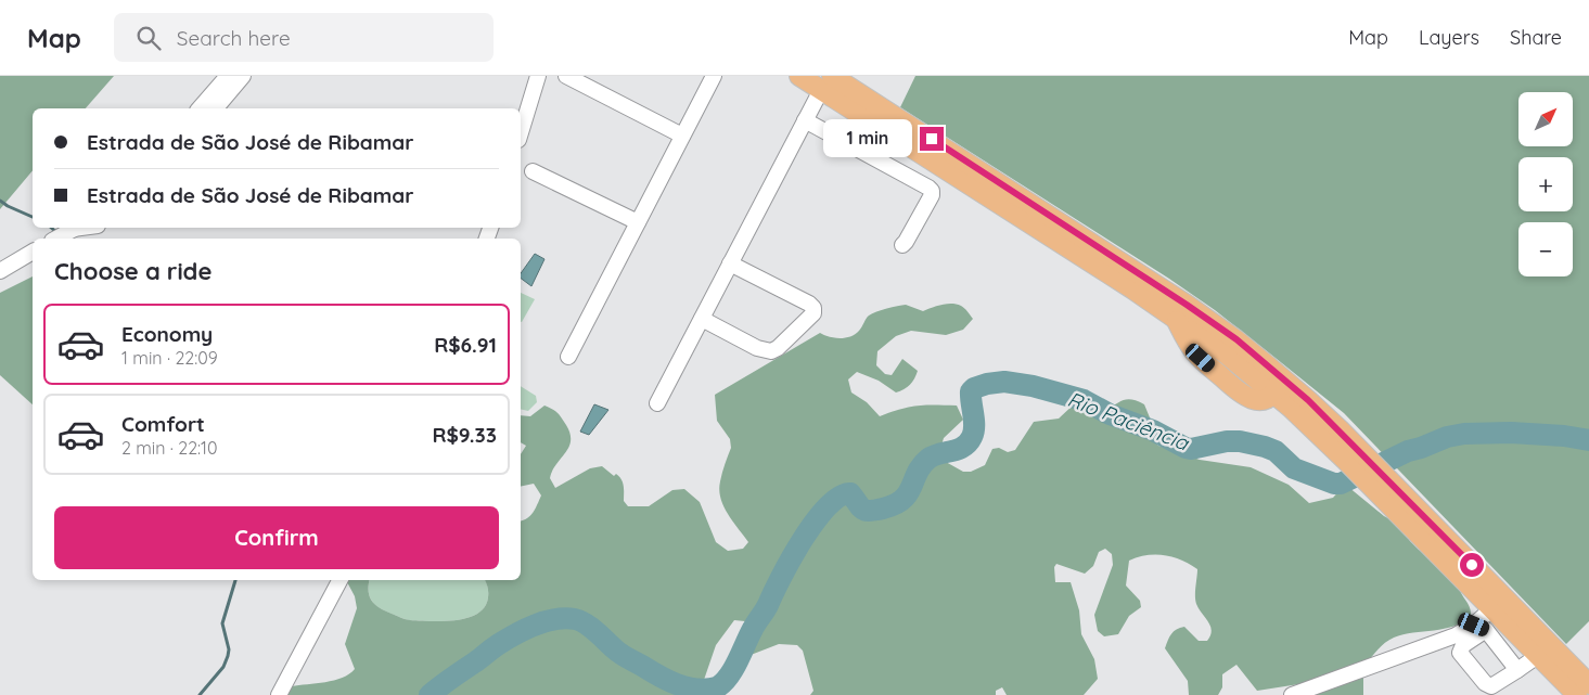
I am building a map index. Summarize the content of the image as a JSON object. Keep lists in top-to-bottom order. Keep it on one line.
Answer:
{"water":["Rio Paciência"],"north":"top right","page":{"header":"Map","search":"Search here","nav":["Map","Layers","Share"],"map_buttons":["+","−"],"banner":["Estrada de São José de Ribamar","Estrada de São José de Ribamar"],"bubble":"1 min","heading":"Choose a ride","list":[{"name":"Economy","note":"1 min · 22:09","value":"R$6.91"},{"name":"Comfort","note":"2 min · 22:10","value":"R$9.33"}],"buttons":"Confirm"}}
